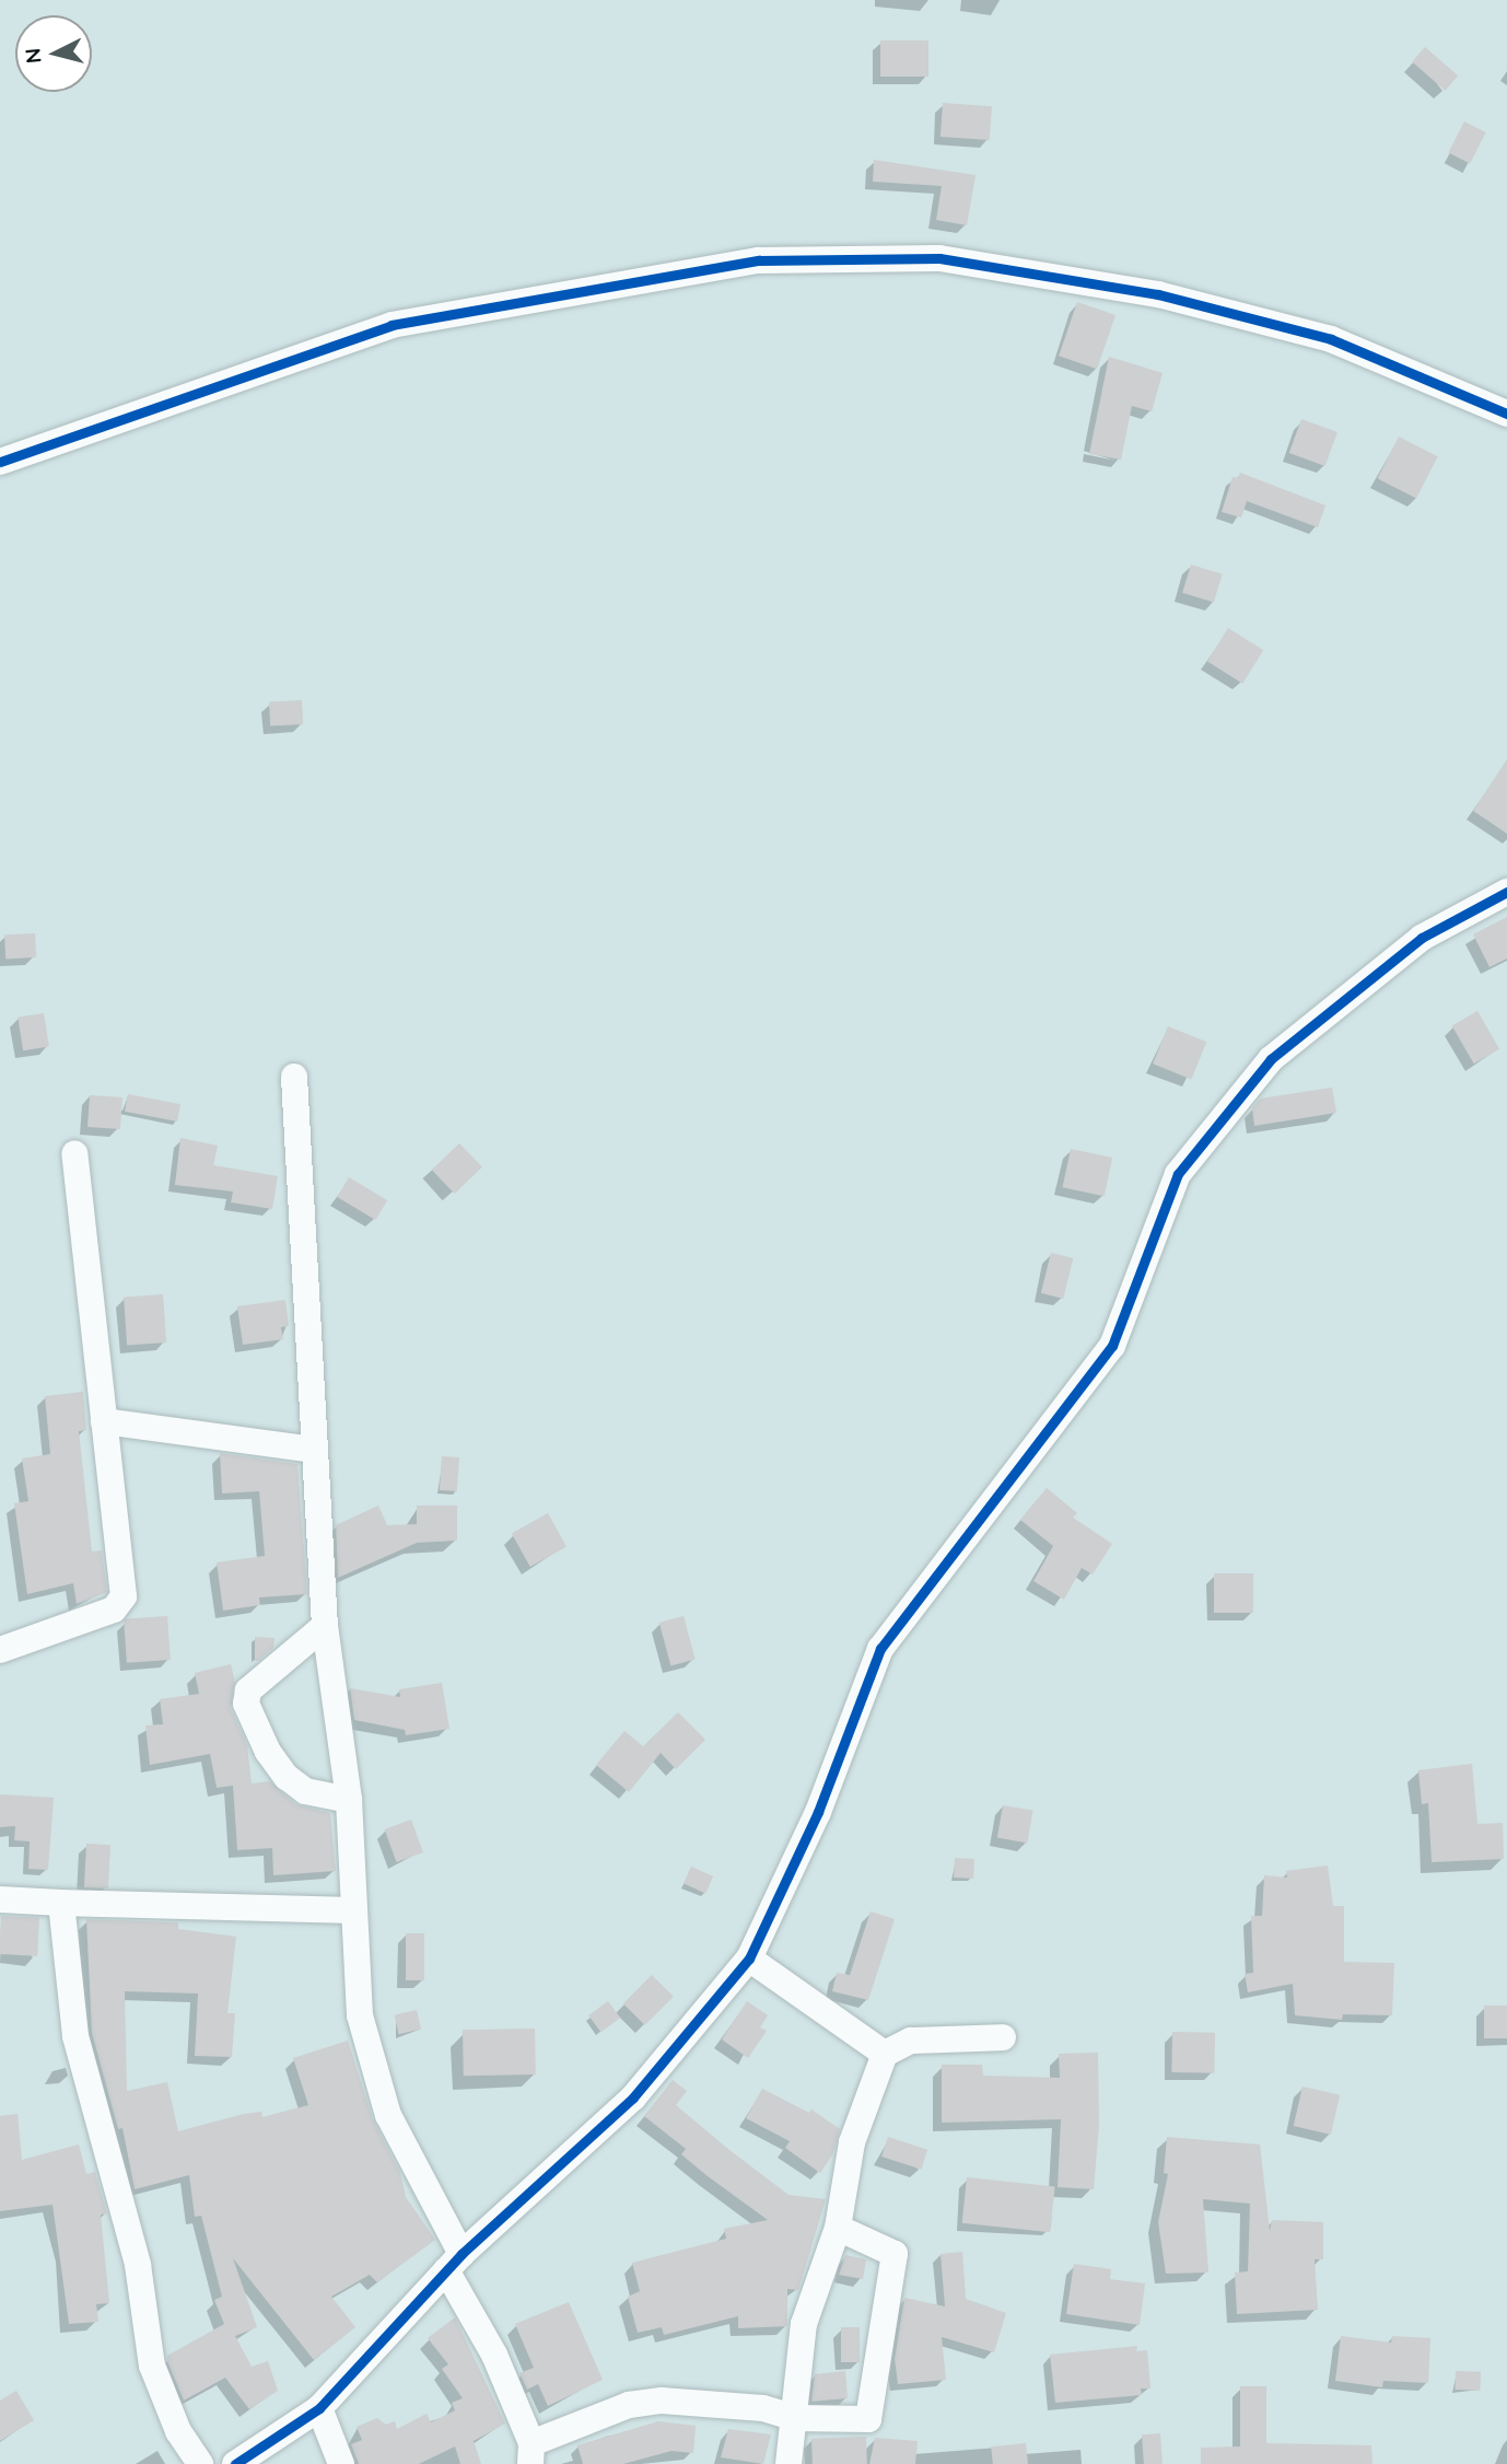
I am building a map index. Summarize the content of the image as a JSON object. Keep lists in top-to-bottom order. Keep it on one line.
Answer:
{"north":"left"}
